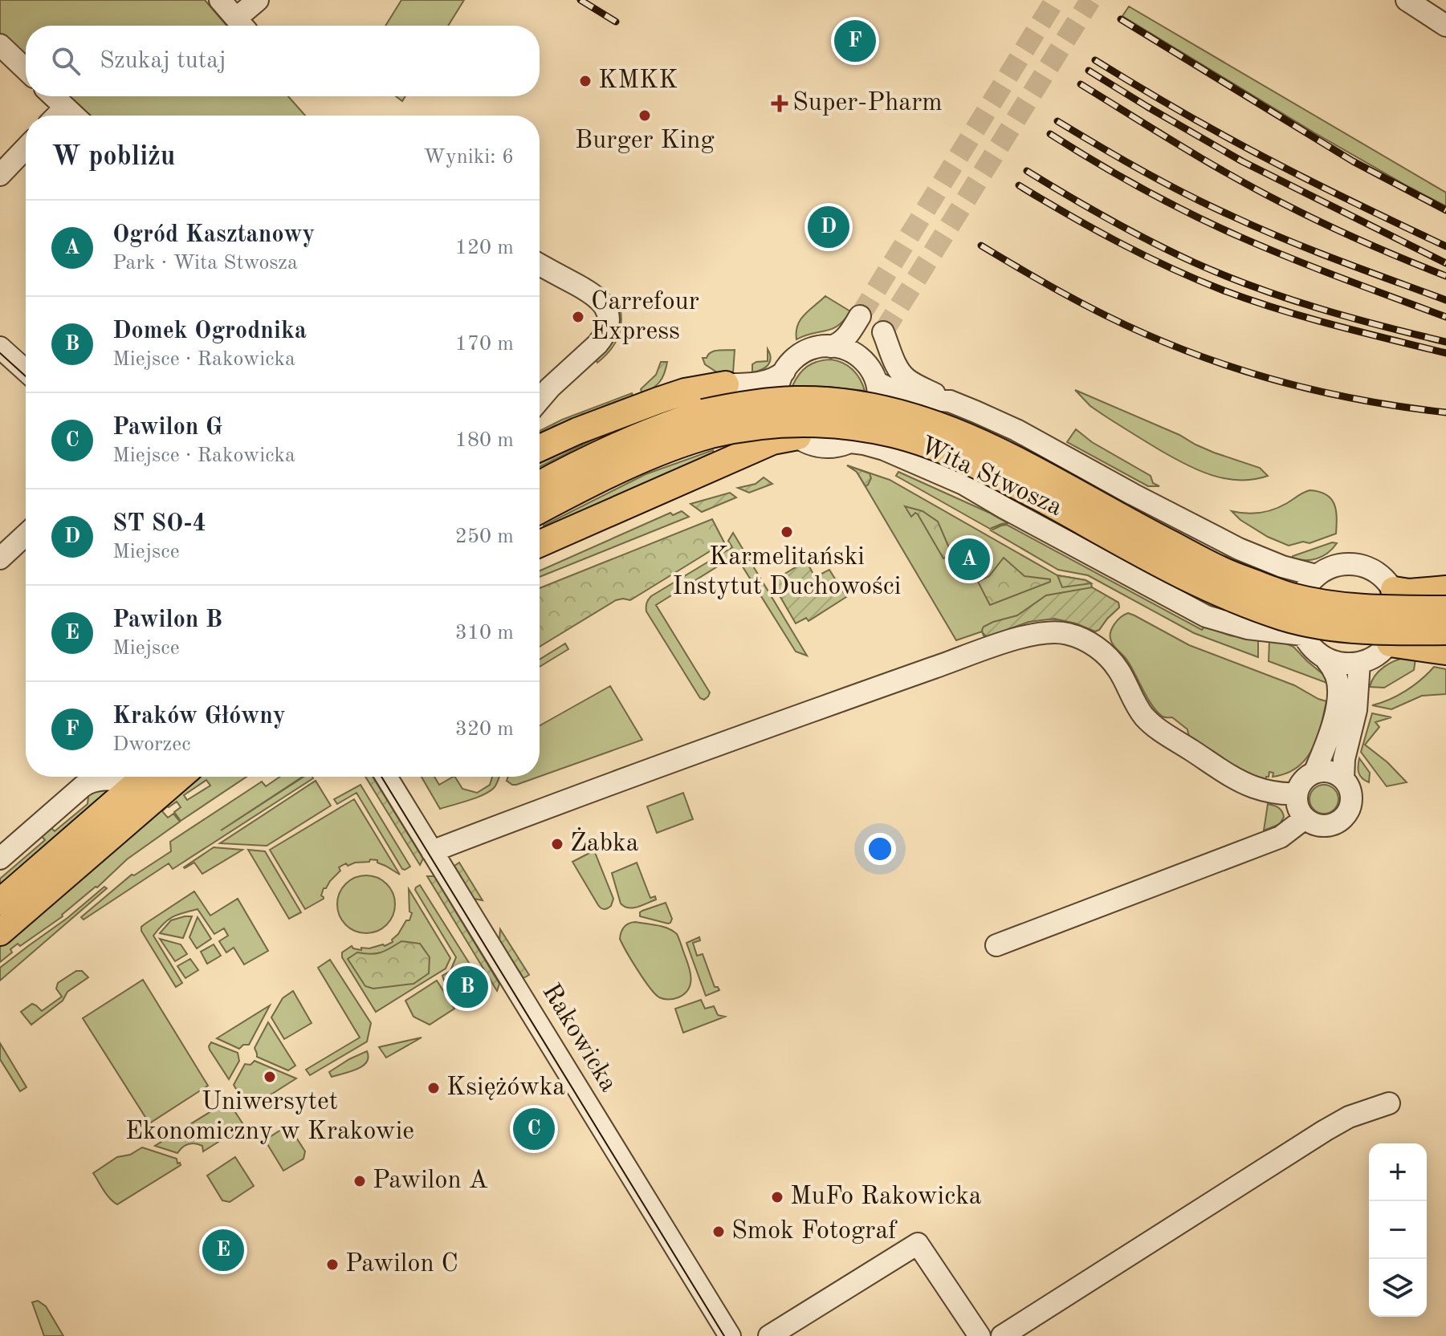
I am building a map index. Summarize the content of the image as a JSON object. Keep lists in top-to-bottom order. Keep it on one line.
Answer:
{"streets":{"main road":["Wita Stwosza"],"street":["Rakowicka"]},"places":{"other":["KMKK","Burger King","Carrefour Express","Karmelitański Instytut Duchowości","Żabka","Uniwersytet Ekonomiczny w Krakowie","Księżówka","Pawilon A","MuFo Rakowicka","Smok Fotograf","Pawilon C"],"health":["Super-Pharm"]},"page":{"pins":["F","D","A","B","C","E"],"search":"Szukaj tutaj","heading":["W pobliżu","Wyniki: 6"],"list":[{"mark":"A","name":"Ogród Kasztanowy","note":"Park · Wita Stwosza","value":"120 m"},{"mark":"B","name":"Domek Ogrodnika","note":"Miejsce · Rakowicka","value":"170 m"},{"mark":"C","name":"Pawilon G","note":"Miejsce · Rakowicka","value":"180 m"},{"mark":"D","name":"ST SO-4","note":"Miejsce","value":"250 m"},{"mark":"E","name":"Pawilon B","note":"Miejsce","value":"310 m"},{"mark":"F","name":"Kraków Główny","note":"Dworzec","value":"320 m"}],"map_buttons":["+","−"]}}
